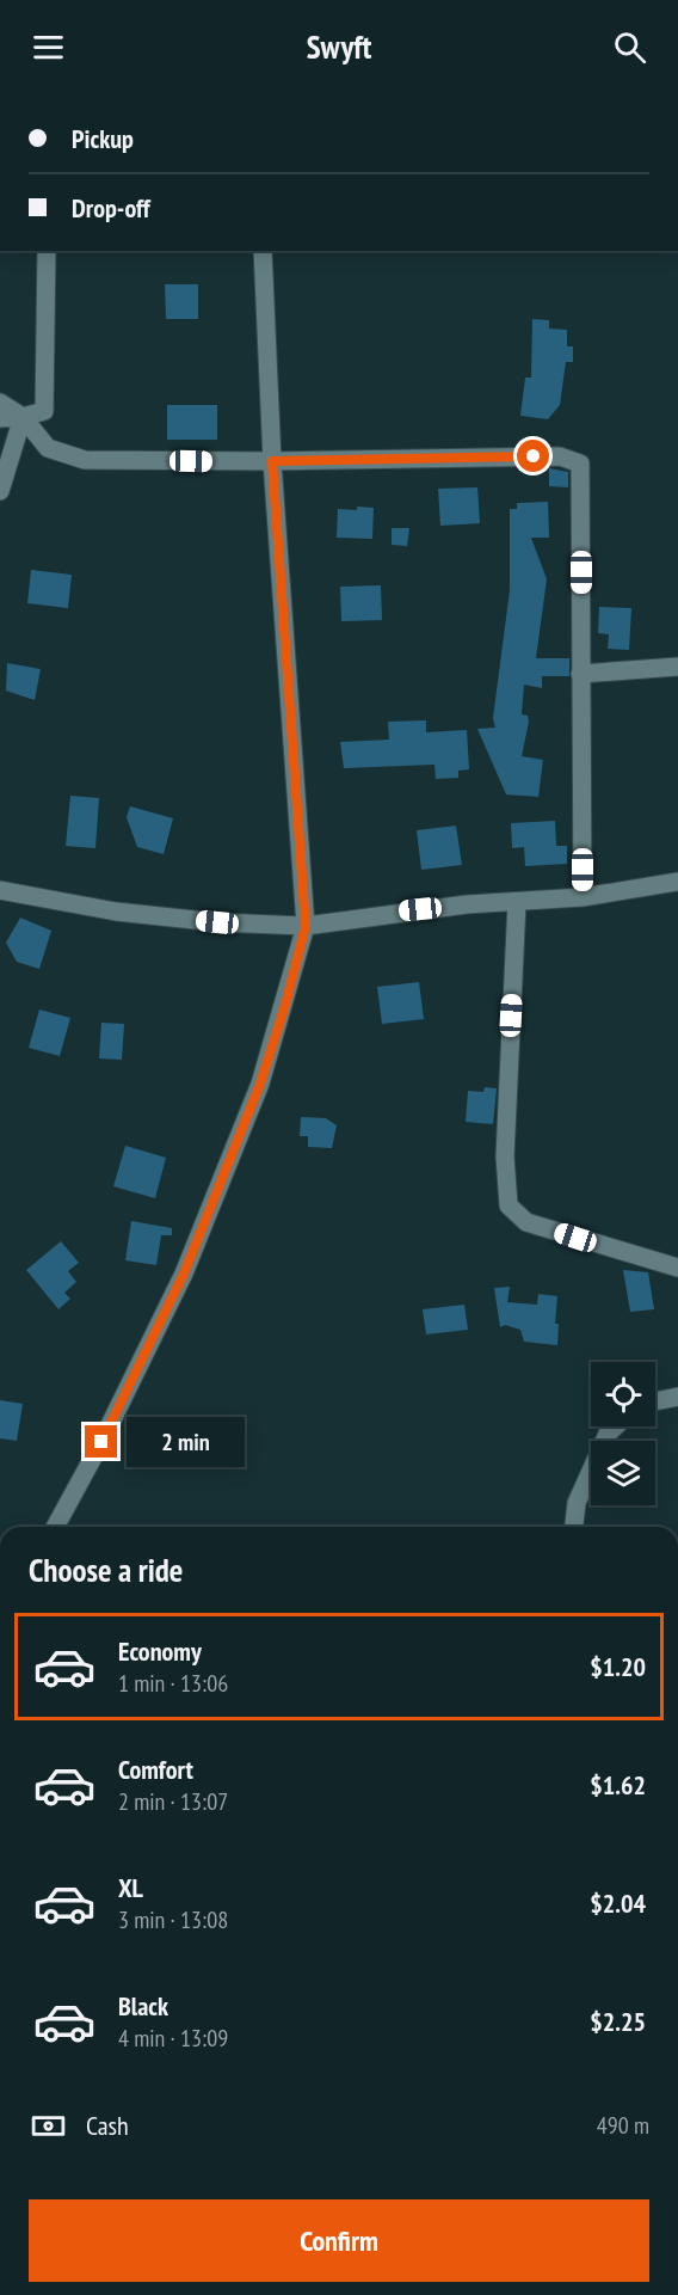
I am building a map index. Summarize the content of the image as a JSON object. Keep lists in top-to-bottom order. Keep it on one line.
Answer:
{"page":{"header":"Swyft","banner":["Pickup","Drop-off"],"bubble":"2 min","heading":"Choose a ride","list":[{"name":"Economy","note":"1 min · 13:06","value":"$1.20"},{"name":"Comfort","note":"2 min · 13:07","value":"$1.62"},{"name":"XL","note":"3 min · 13:08","value":"$2.04"},{"name":"Black","note":"4 min · 13:09","value":"$2.25"}],"pay":["Cash","490 m"],"buttons":"Confirm"}}
